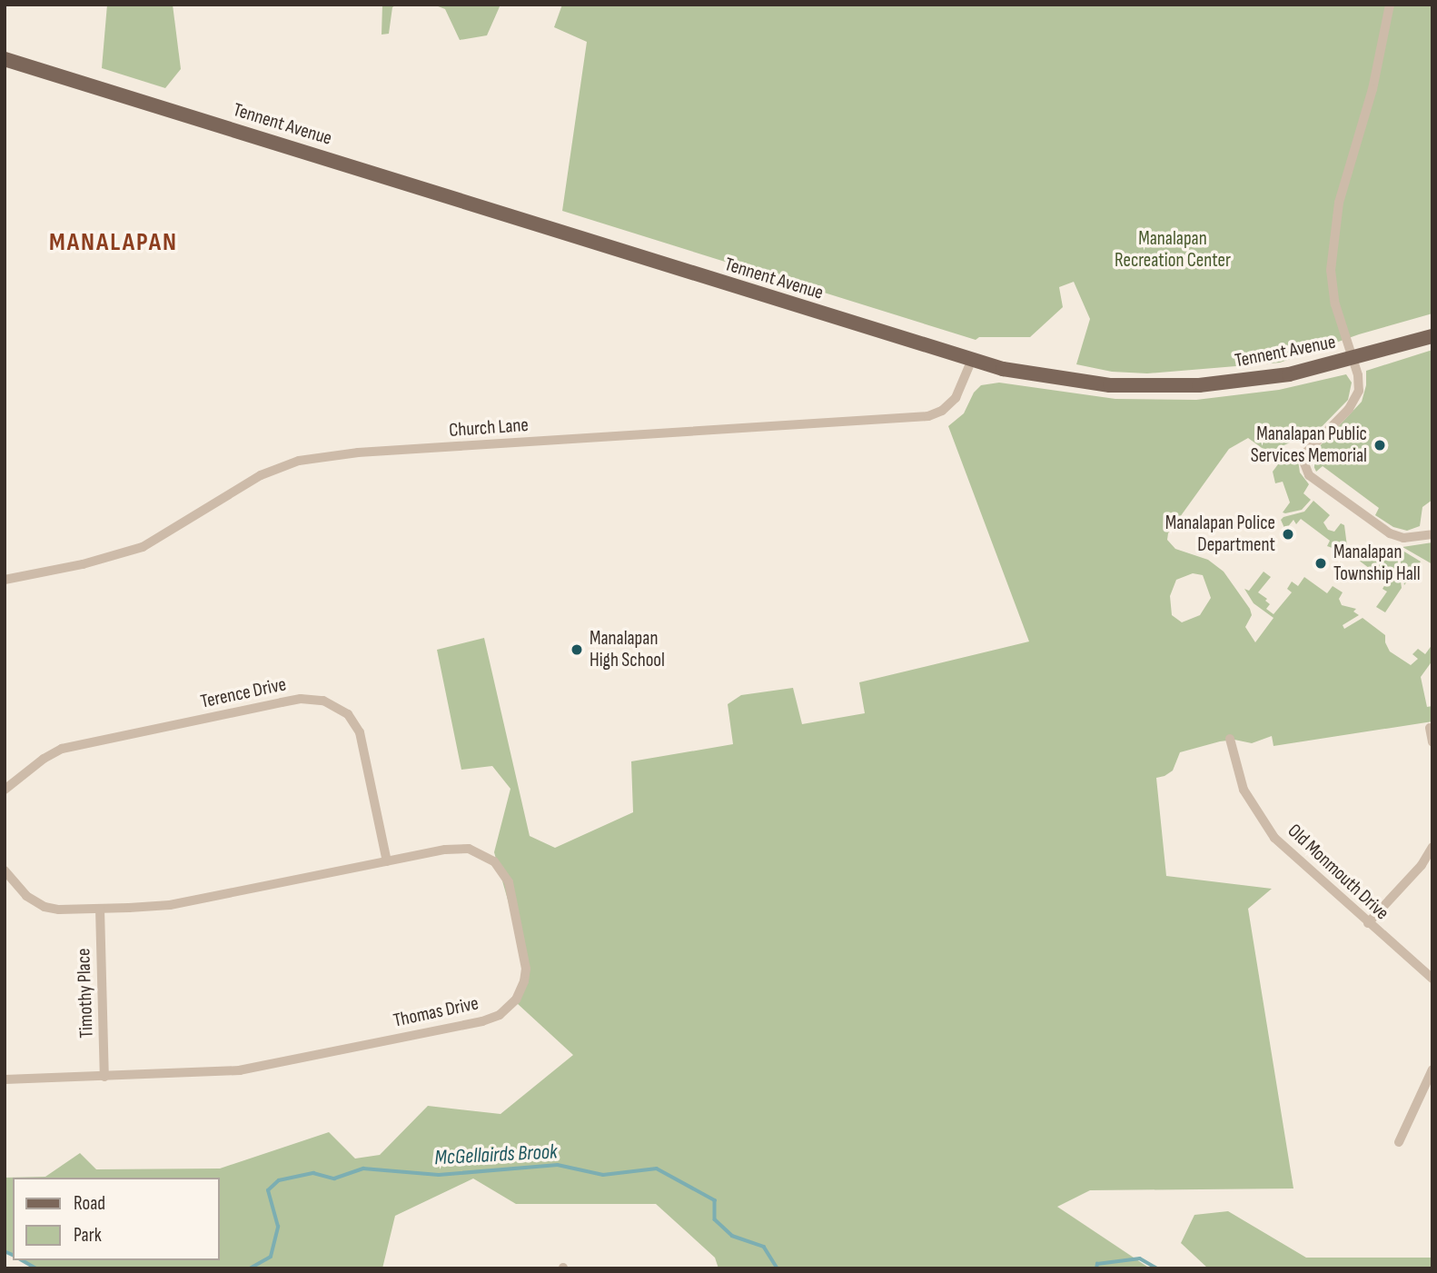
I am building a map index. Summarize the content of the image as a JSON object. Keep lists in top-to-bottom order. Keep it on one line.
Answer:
{"streets":{"main road":["Tennent Avenue"],"street":["Church Lane","Terence Drive","Old Monmouth Drive","Timothy Place","Thomas Drive"]},"crossings":[["Tennent Avenue","Church Lane"],["Terence Drive","Thomas Drive"],["Timothy Place","Thomas Drive"]],"districts":["MANALAPAN"],"water":["McGellairds Brook"],"parks":["Manalapan Recreation Center"],"places":["Manalapan Public Services Memorial","Manalapan Police Department","Manalapan Township Hall","Manalapan High School"],"legend":["Road","Park"]}
